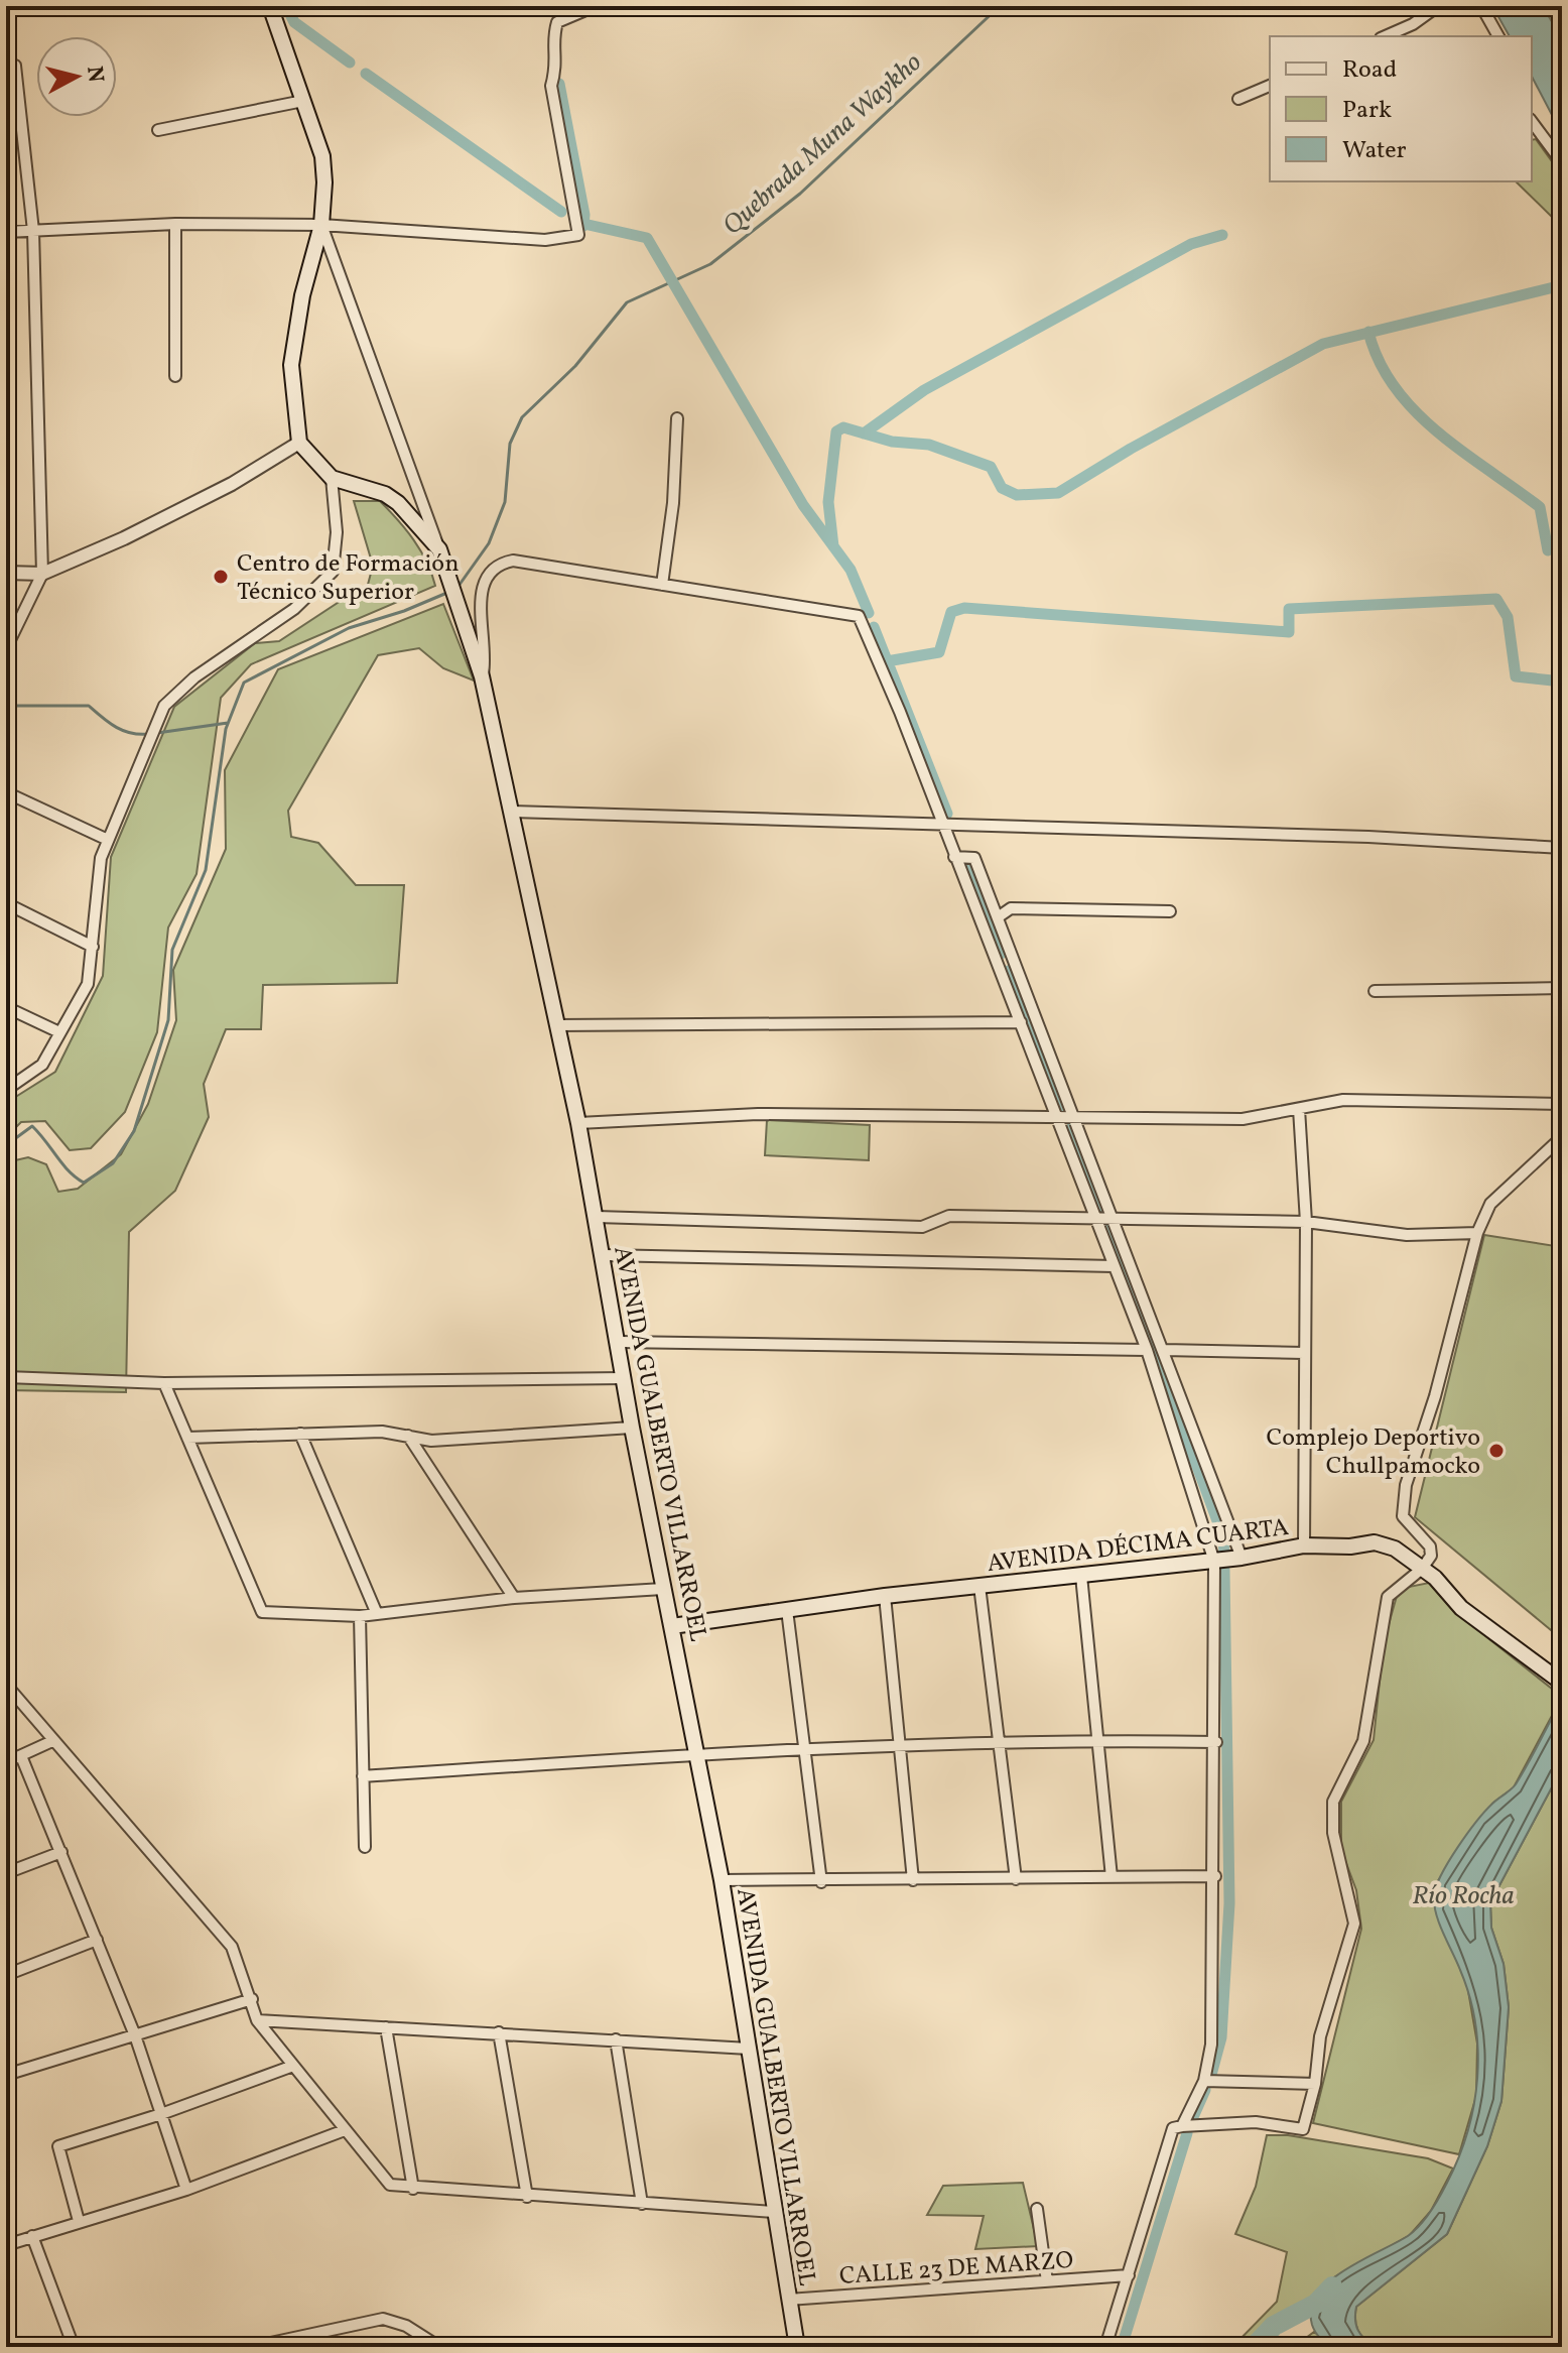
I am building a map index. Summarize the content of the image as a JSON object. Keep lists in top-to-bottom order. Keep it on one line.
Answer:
{"streets":{"main road":["AVENIDA GUALBERTO VILLARROEL","AVENIDA DÉCIMA CUARTA"],"street":["CALLE 23 DE MARZO"]},"crossings":[["AVENIDA GUALBERTO VILLARROEL","AVENIDA DÉCIMA CUARTA"],["AVENIDA GUALBERTO VILLARROEL","CALLE 23 DE MARZO"]],"water":["Quebrada Muna Waykho","Río Rocha"],"places":["Centro de Formación Técnico Superior","Complejo Deportivo Chullpamocko"],"legend":["Road","Park","Water"],"north":"right"}
